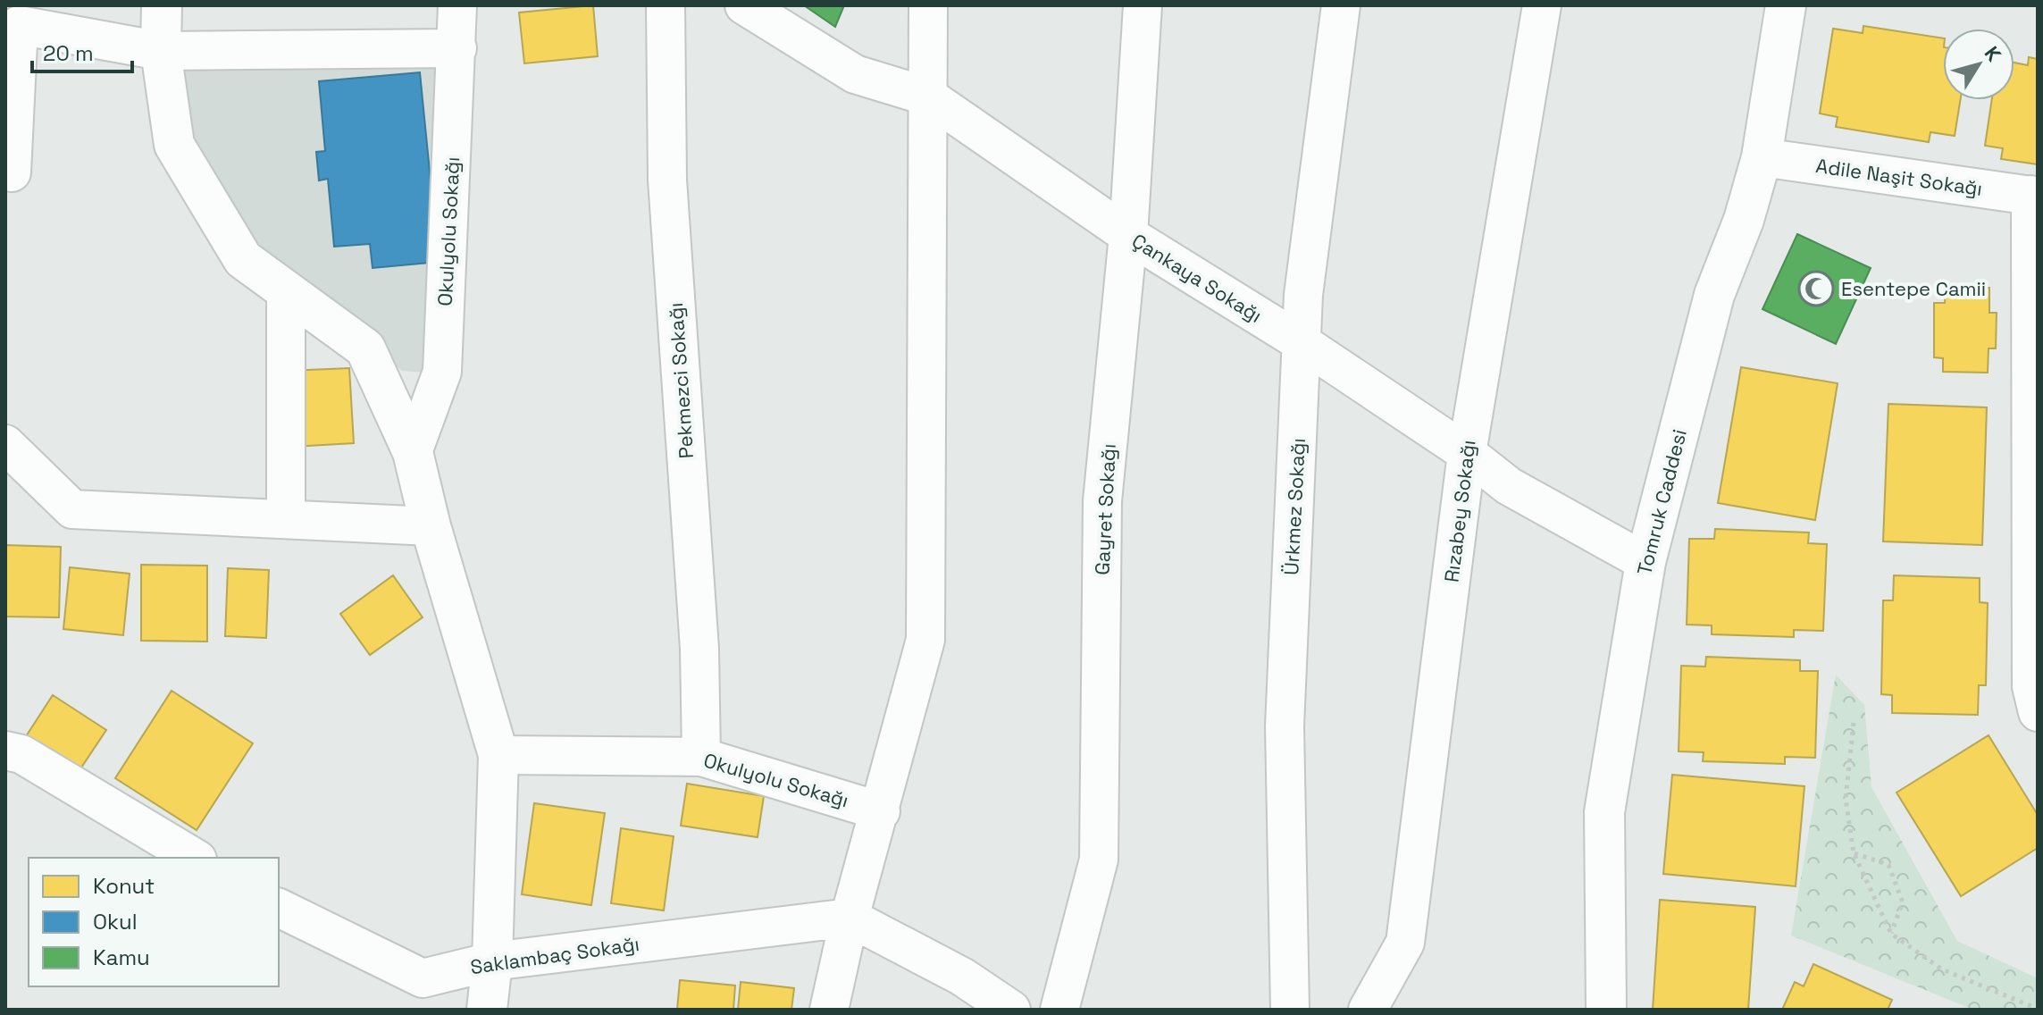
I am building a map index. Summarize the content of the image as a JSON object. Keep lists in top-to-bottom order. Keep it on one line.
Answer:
{"streets":{"street":["Adile Naşit Sokağı","Okulyolu Sokağı","Çankaya Sokağı","Pekmezci Sokağı","Tomruk Caddesi","Ürkmez Sokağı","Gayret Sokağı","Rızabey Sokağı","Saklambaç Sokağı"]},"crossings":[["Adile Naşit Sokağı","Tomruk Caddesi"],["Okulyolu Sokağı","Pekmezci Sokağı"],["Çankaya Sokağı","Tomruk Caddesi"],["Çankaya Sokağı","Ürkmez Sokağı"],["Çankaya Sokağı","Gayret Sokağı"],["Çankaya Sokağı","Rızabey Sokağı"]],"places":{"mosque":["Esentepe Camii"]},"legend":["Konut","Okul","Kamu"],"scale_bar":"20 m","north":"top right"}
